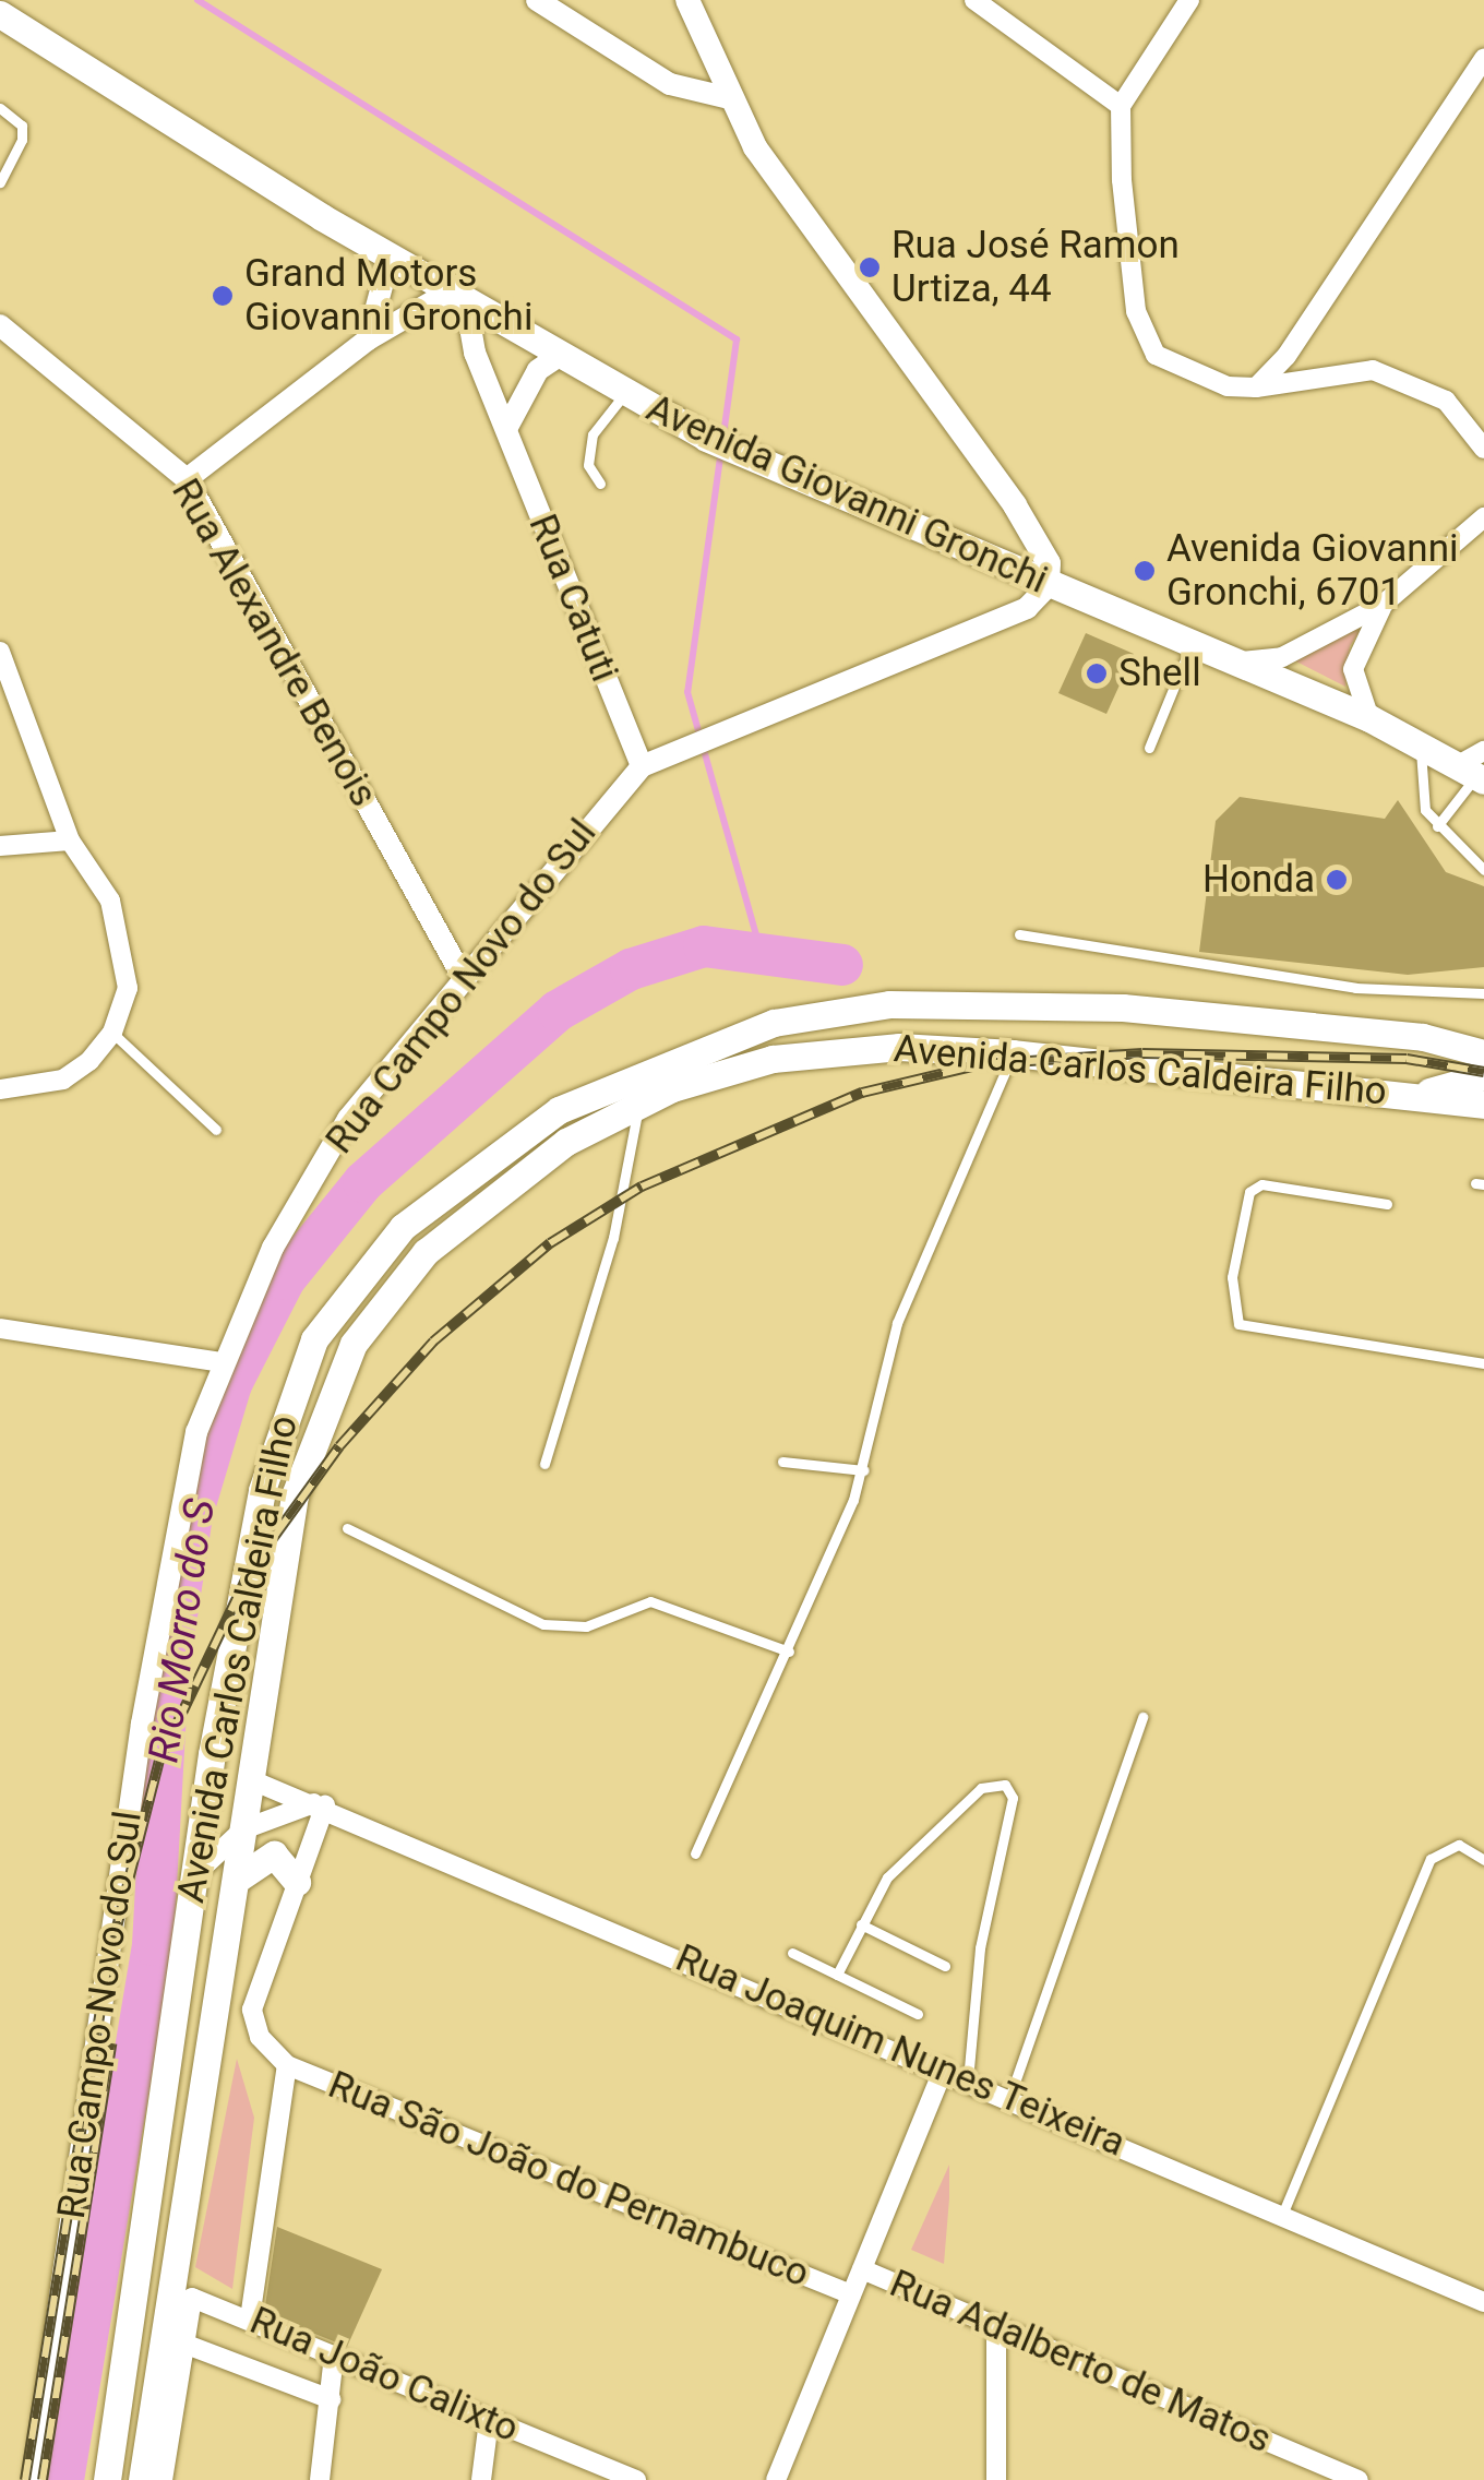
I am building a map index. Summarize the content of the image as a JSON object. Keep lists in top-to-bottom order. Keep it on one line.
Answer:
{"streets":{"main road":["Avenida Giovanni Gronchi","Avenida Carlos Caldeira Filho"],"street":["Rua Catuti","Rua Alexandre Benois","Rua Campo Novo do Sul","Rua Joaquim Nunes Teixeira","Rua São João do Pernambuco","Rua Adalberto de Matos","Rua João Calixto"]},"crossings":[["Avenida Giovanni Gronchi","Rua Catuti"],["Avenida Giovanni Gronchi","Rua Campo Novo do Sul"],["Rua Catuti","Rua Campo Novo do Sul"],["Rua Alexandre Benois","Rua Campo Novo do Sul"],["Avenida Carlos Caldeira Filho","Rua Joaquim Nunes Teixeira"]],"water":["Rio Morro do S"],"places":["Rua José Ramon Urtiza, 44","Grand Motors Giovanni Gronchi","Avenida Giovanni Gronchi, 6701","Shell","Honda"]}
